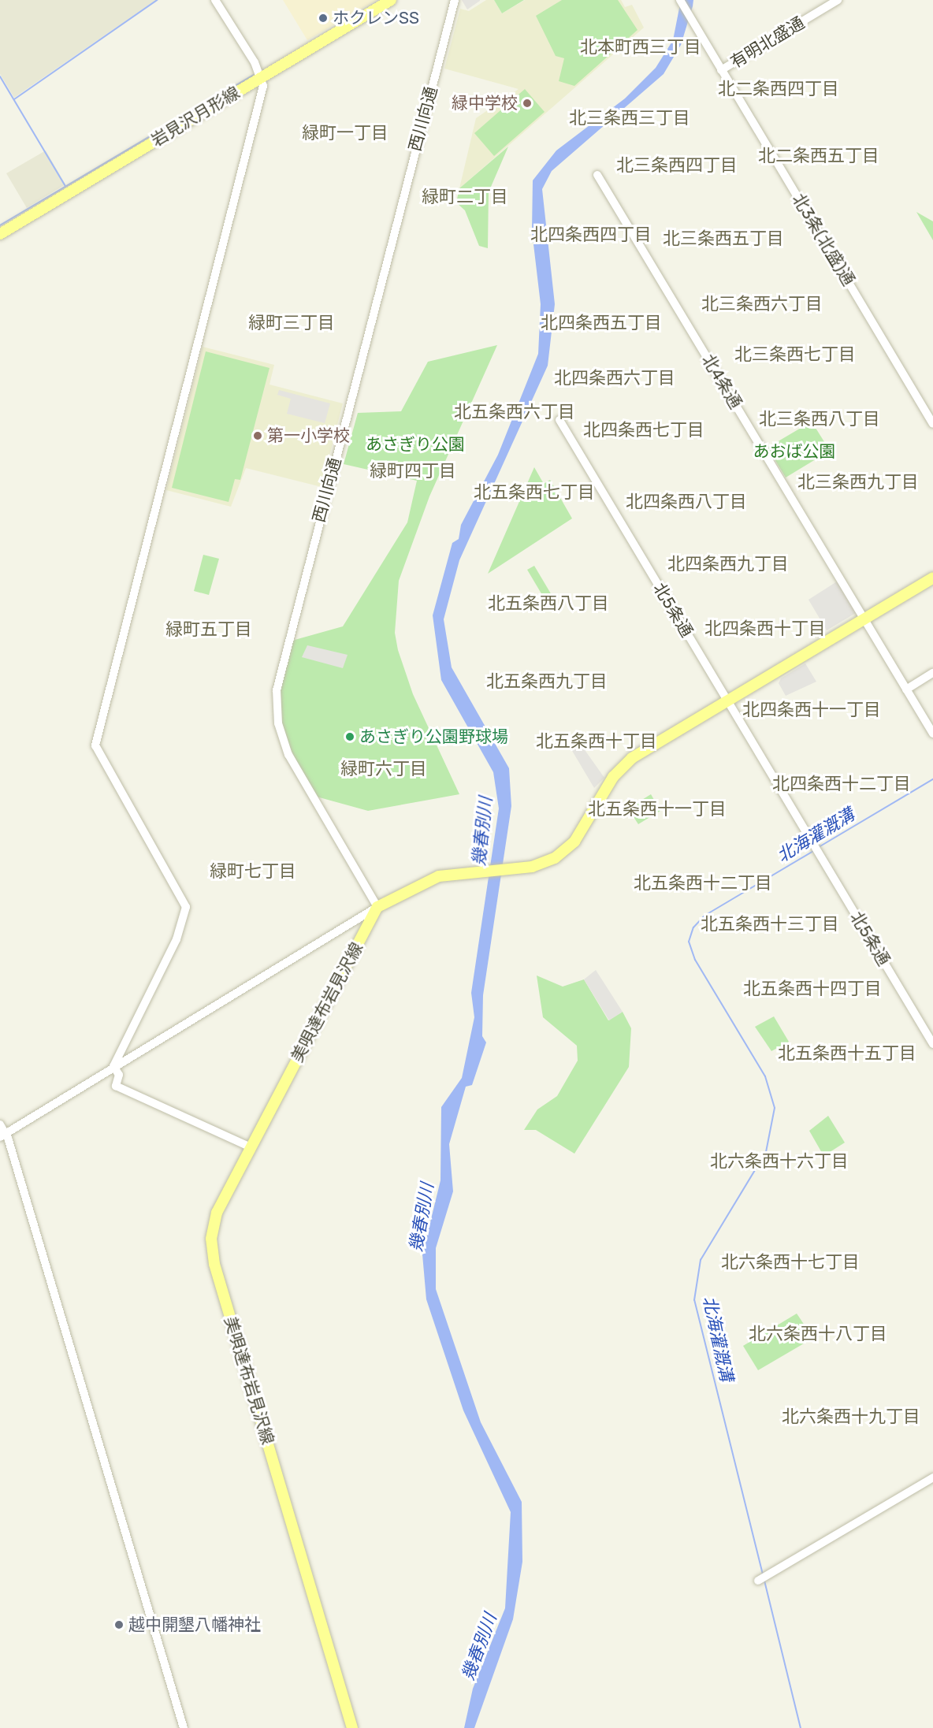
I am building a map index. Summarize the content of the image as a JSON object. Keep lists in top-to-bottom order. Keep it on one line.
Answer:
{"streets":{"main road":["岩見沢月形線","美唄達布岩見沢線"],"street":["有明北盛通","西川向通","北3条(北盛)通","北4条通","北5条通"]},"crossings":[["有明北盛通","北3条(北盛)通"],["西川向通","美唄達布岩見沢線"]],"districts":["北本町西三丁目","北二条西四丁目","北三条西三丁目","緑町一丁目","北二条西五丁目","北三条西四丁目","緑町二丁目","北四条西四丁目","北三条西五丁目","北三条西六丁目","緑町三丁目","北四条西五丁目","北三条西七丁目","北四条西六丁目","北五条西六丁目","北三条西八丁目","北四条西七丁目","緑町四丁目","北三条西九丁目","北五条西七丁目","北四条西八丁目","北四条西九丁目","北五条西八丁目","北四条西十丁目","緑町五丁目","北五条西九丁目","北四条西十一丁目","北五条西十丁目","緑町六丁目","北四条西十二丁目","北五条西十一丁目","緑町七丁目","北五条西十二丁目","北五条西十三丁目","北五条西十四丁目","北五条西十五丁目","北六条西十六丁目","北六条西十七丁目","北六条西十八丁目","北六条西十九丁目"],"water":["幾春別川","北海灌漑溝"],"parks":["あさぎり公園","あおば公園"],"places":["ホクレンSS","緑中学校","第一小学校","あさぎり公園野球場","越中開墾八幡神社"]}
